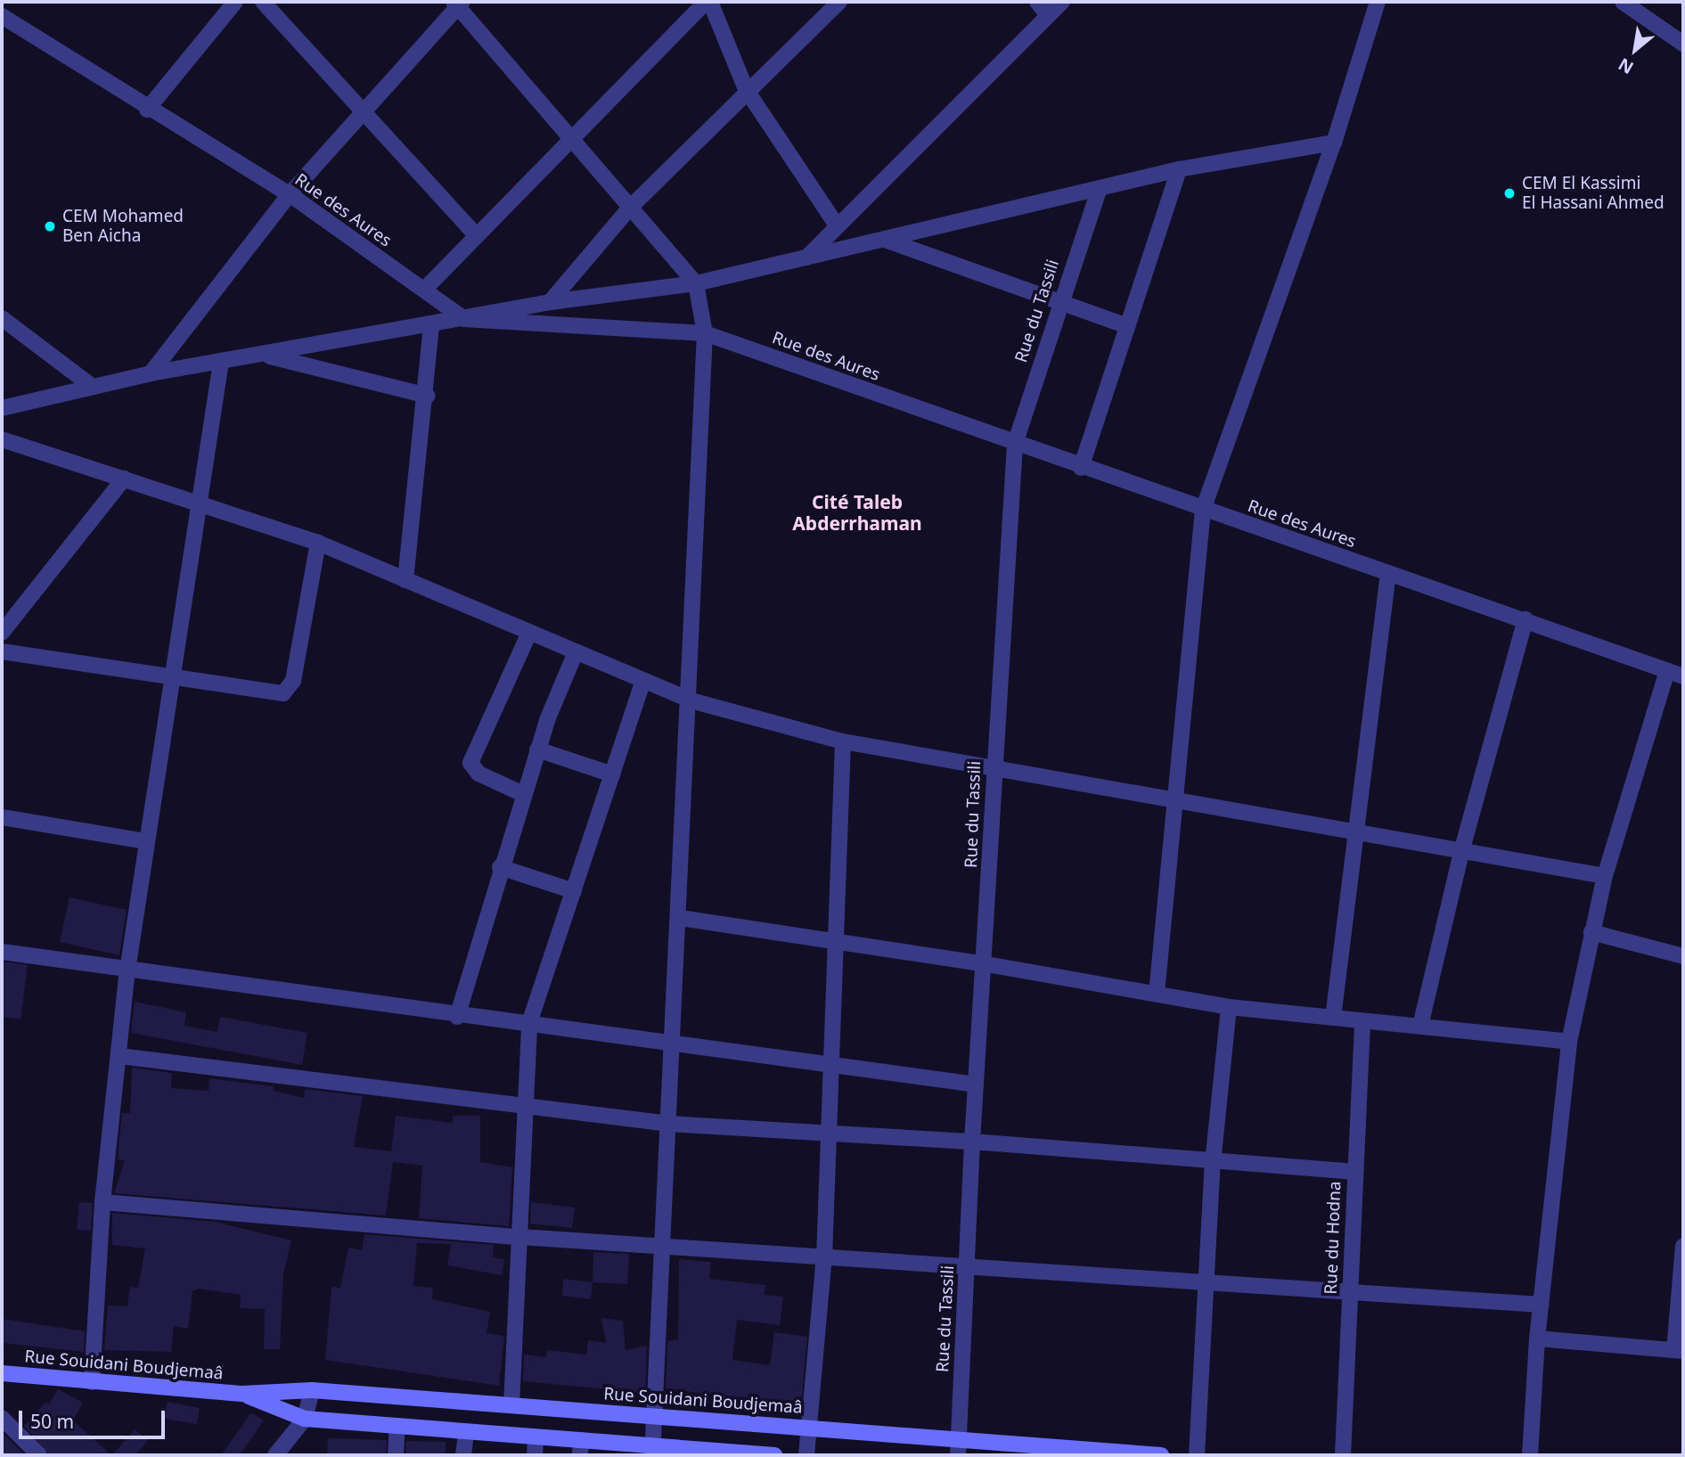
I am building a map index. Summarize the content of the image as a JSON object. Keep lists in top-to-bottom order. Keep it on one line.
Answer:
{"streets":{"main road":["Rue Souidani Boudjemaâ"],"street":["Rue des Aures","Rue du Tassili","Rue du Hodna"]},"crossings":[["Rue des Aures","Rue du Tassili"],["Rue du Tassili","Rue Souidani Boudjemaâ"]],"districts":["Cité Taleb Abderrhaman"],"places":["CEM El Kassimi El Hassani Ahmed","CEM Mohamed Ben Aicha"],"scale_bar":"50 m","north":"bottom left"}
